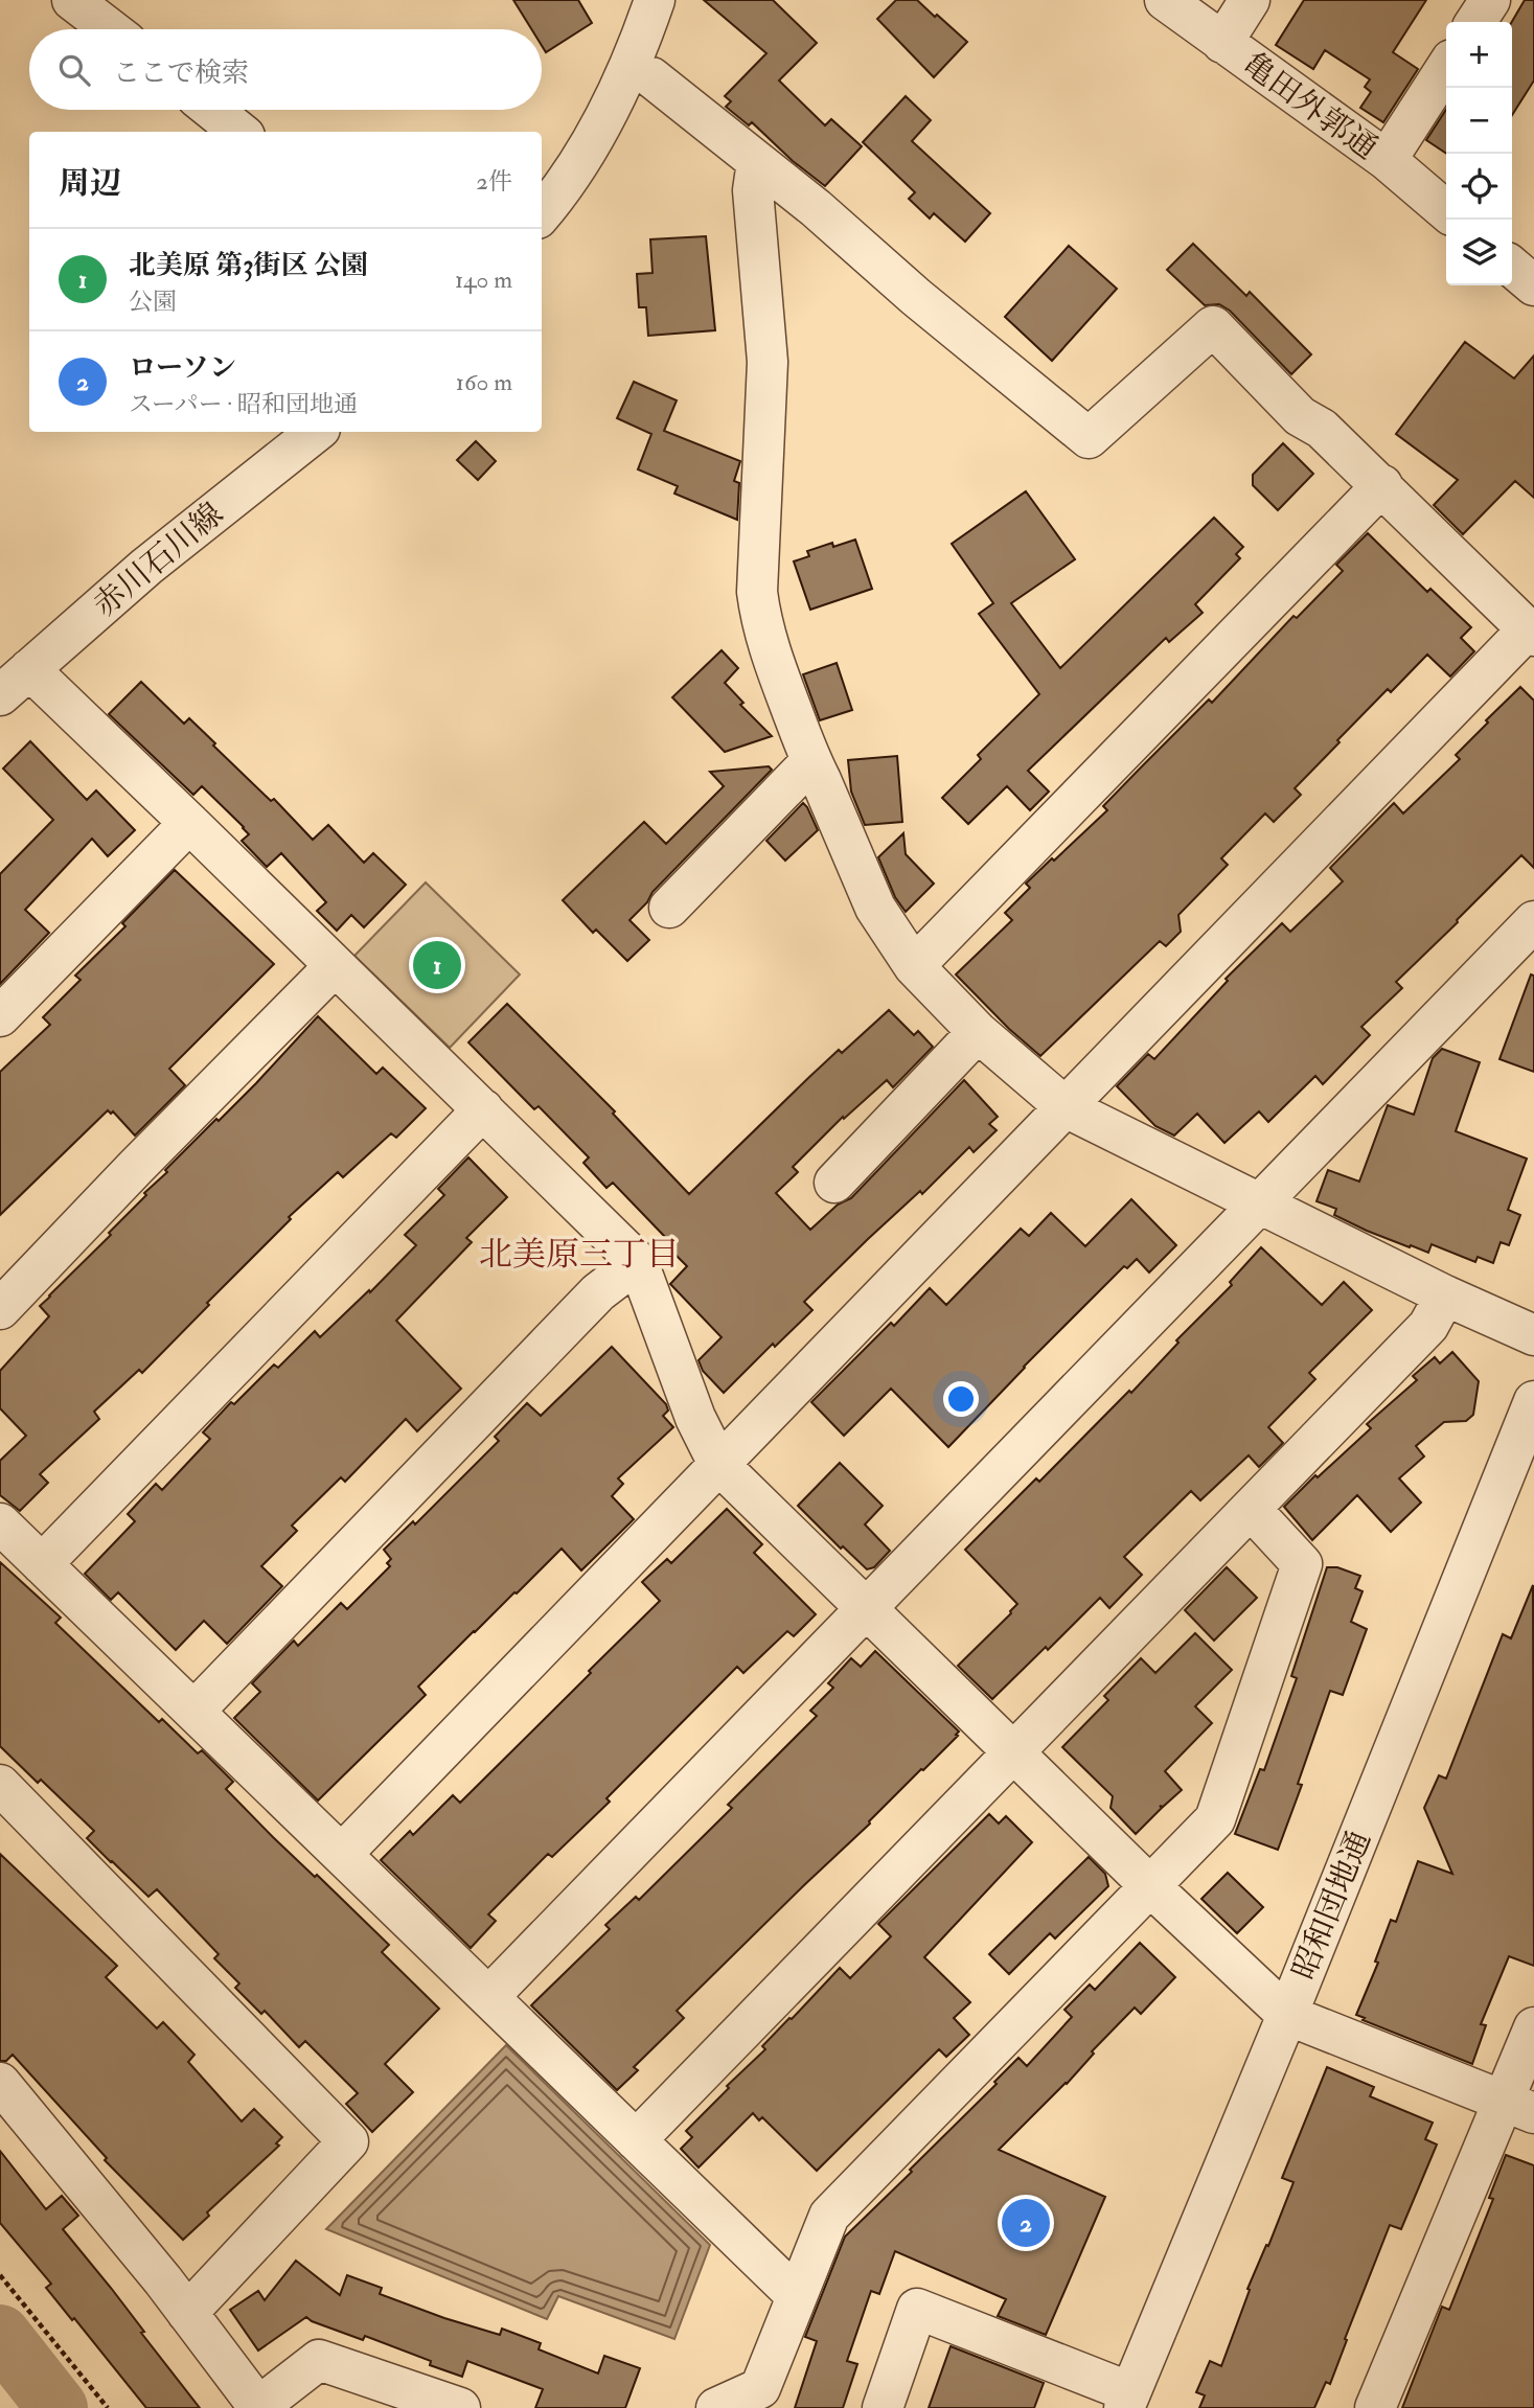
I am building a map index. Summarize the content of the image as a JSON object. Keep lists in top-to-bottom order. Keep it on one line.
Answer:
{"streets":{"street":["亀田外郭通","赤川石川線","昭和団地通"]},"districts":["北美原三丁目"],"page":{"map_buttons":["+","−"],"search":"ここで検索","heading":["周辺","2件"],"list":[{"mark":"1","name":"北美原 第3街区 公園","note":"公園","value":"140 m"},{"mark":"2","name":"ローソン","note":"スーパー · 昭和団地通","value":"160 m"}],"pins":["1","2"]}}
